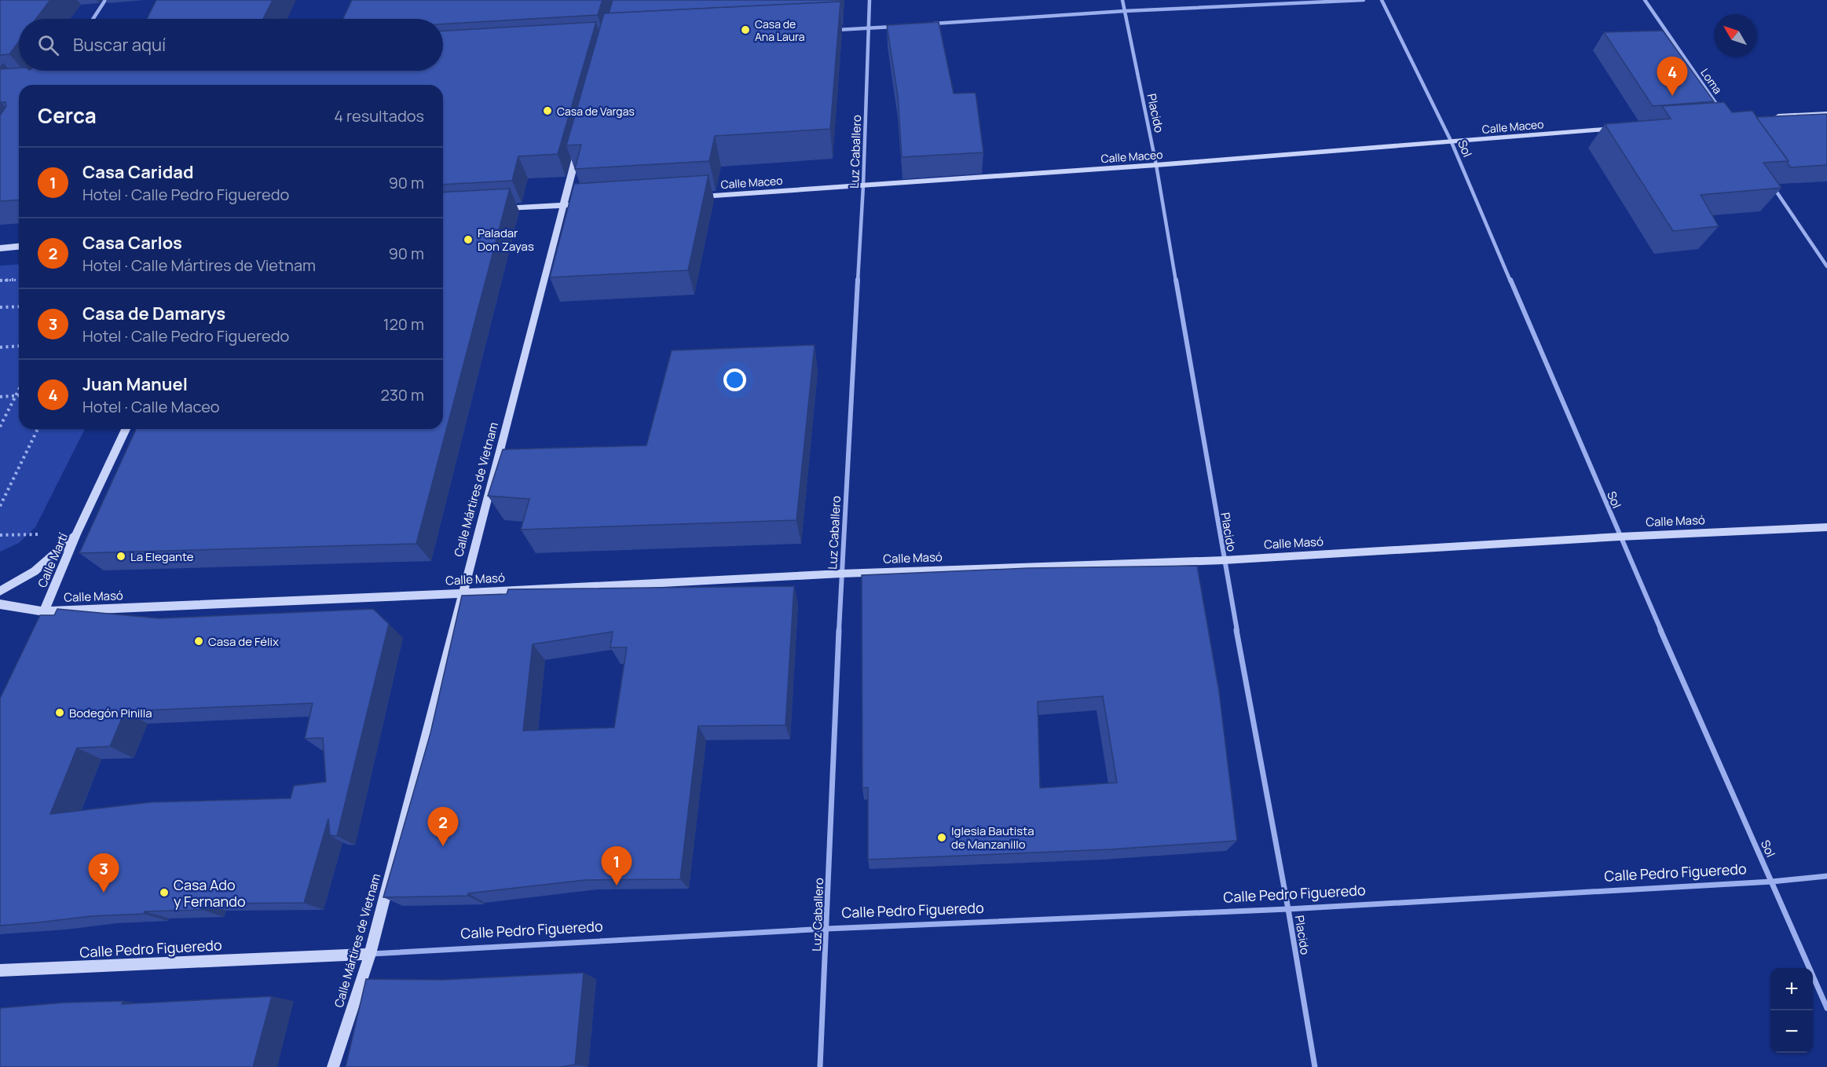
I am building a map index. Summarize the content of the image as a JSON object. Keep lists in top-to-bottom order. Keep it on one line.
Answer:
{"streets":{"street":["Loma","Placido","Calle Maceo","Sol","Luz Caballero","Calle Mártires de Vietnam","Calle Masó","Calle Martí","Calle Pedro Figueredo"]},"crossings":[["Placido","Calle Maceo"],["Placido","Calle Masó"],["Placido","Calle Pedro Figueredo"],["Calle Maceo","Sol"],["Calle Maceo","Luz Caballero"],["Sol","Calle Masó"],["Sol","Calle Pedro Figueredo"],["Luz Caballero","Calle Masó"],["Luz Caballero","Calle Pedro Figueredo"],["Calle Mártires de Vietnam","Calle Masó"],["Calle Mártires de Vietnam","Calle Pedro Figueredo"],["Calle Masó","Calle Martí"]],"places":["Casa de Ana Laura","Casa de Vargas","Paladar Don Zayas","La Elegante","Casa de Félix","Bodegón Pinilla","Iglesia Bautista de Manzanillo","Casa Ado y Fernando"],"north":"top left","page":{"search":"Buscar aquí","pins":["4","2","1","3"],"heading":["Cerca","4 resultados"],"list":[{"mark":"1","name":"Casa Caridad","note":"Hotel · Calle Pedro Figueredo","value":"90 m"},{"mark":"2","name":"Casa Carlos","note":"Hotel · Calle Mártires de Vietnam","value":"90 m"},{"mark":"3","name":"Casa de Damarys","note":"Hotel · Calle Pedro Figueredo","value":"120 m"},{"mark":"4","name":"Juan Manuel","note":"Hotel · Calle Maceo","value":"230 m"}],"map_buttons":["+","−"]}}
